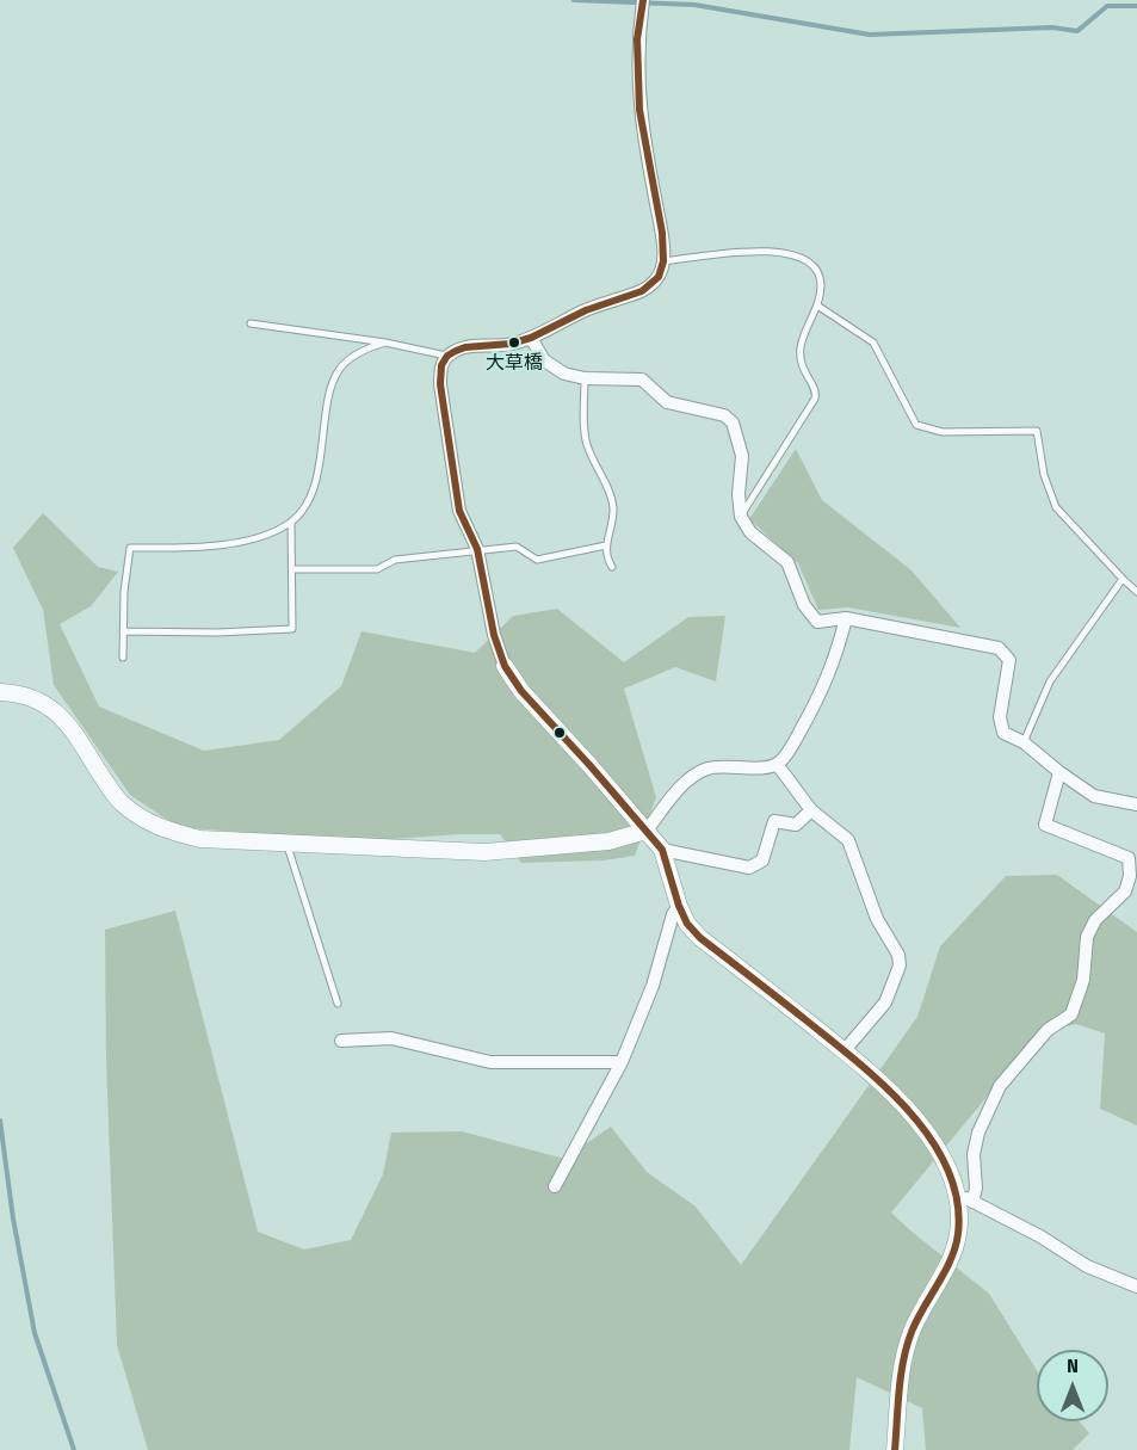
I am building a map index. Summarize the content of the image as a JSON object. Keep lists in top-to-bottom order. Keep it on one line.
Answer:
{"places":["大草橋"],"north":"top"}
